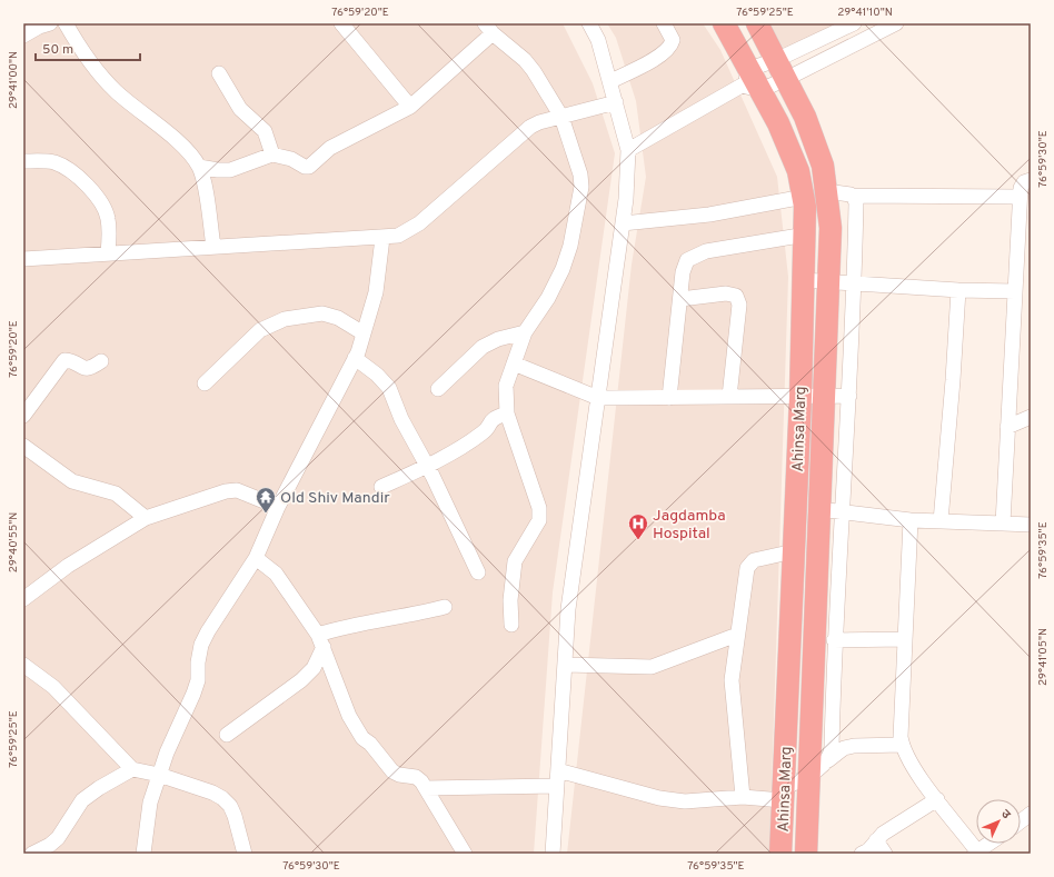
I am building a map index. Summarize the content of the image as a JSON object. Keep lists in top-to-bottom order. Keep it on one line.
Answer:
{"streets":{"highway":["Ahinsa Marg"]},"places":{"temple":["Old Shiv Mandir"],"hospital":["Jagdamba Hospital"]},"scale_bar":"50 m","north":"top right","coordinates":["76°59'20\"E","76°59'25\"E","29°41'10\"N","29°41'00\"N","76°59'30\"E","29°40'55\"N","76°59'35\"E","29°41'05\"N"]}
